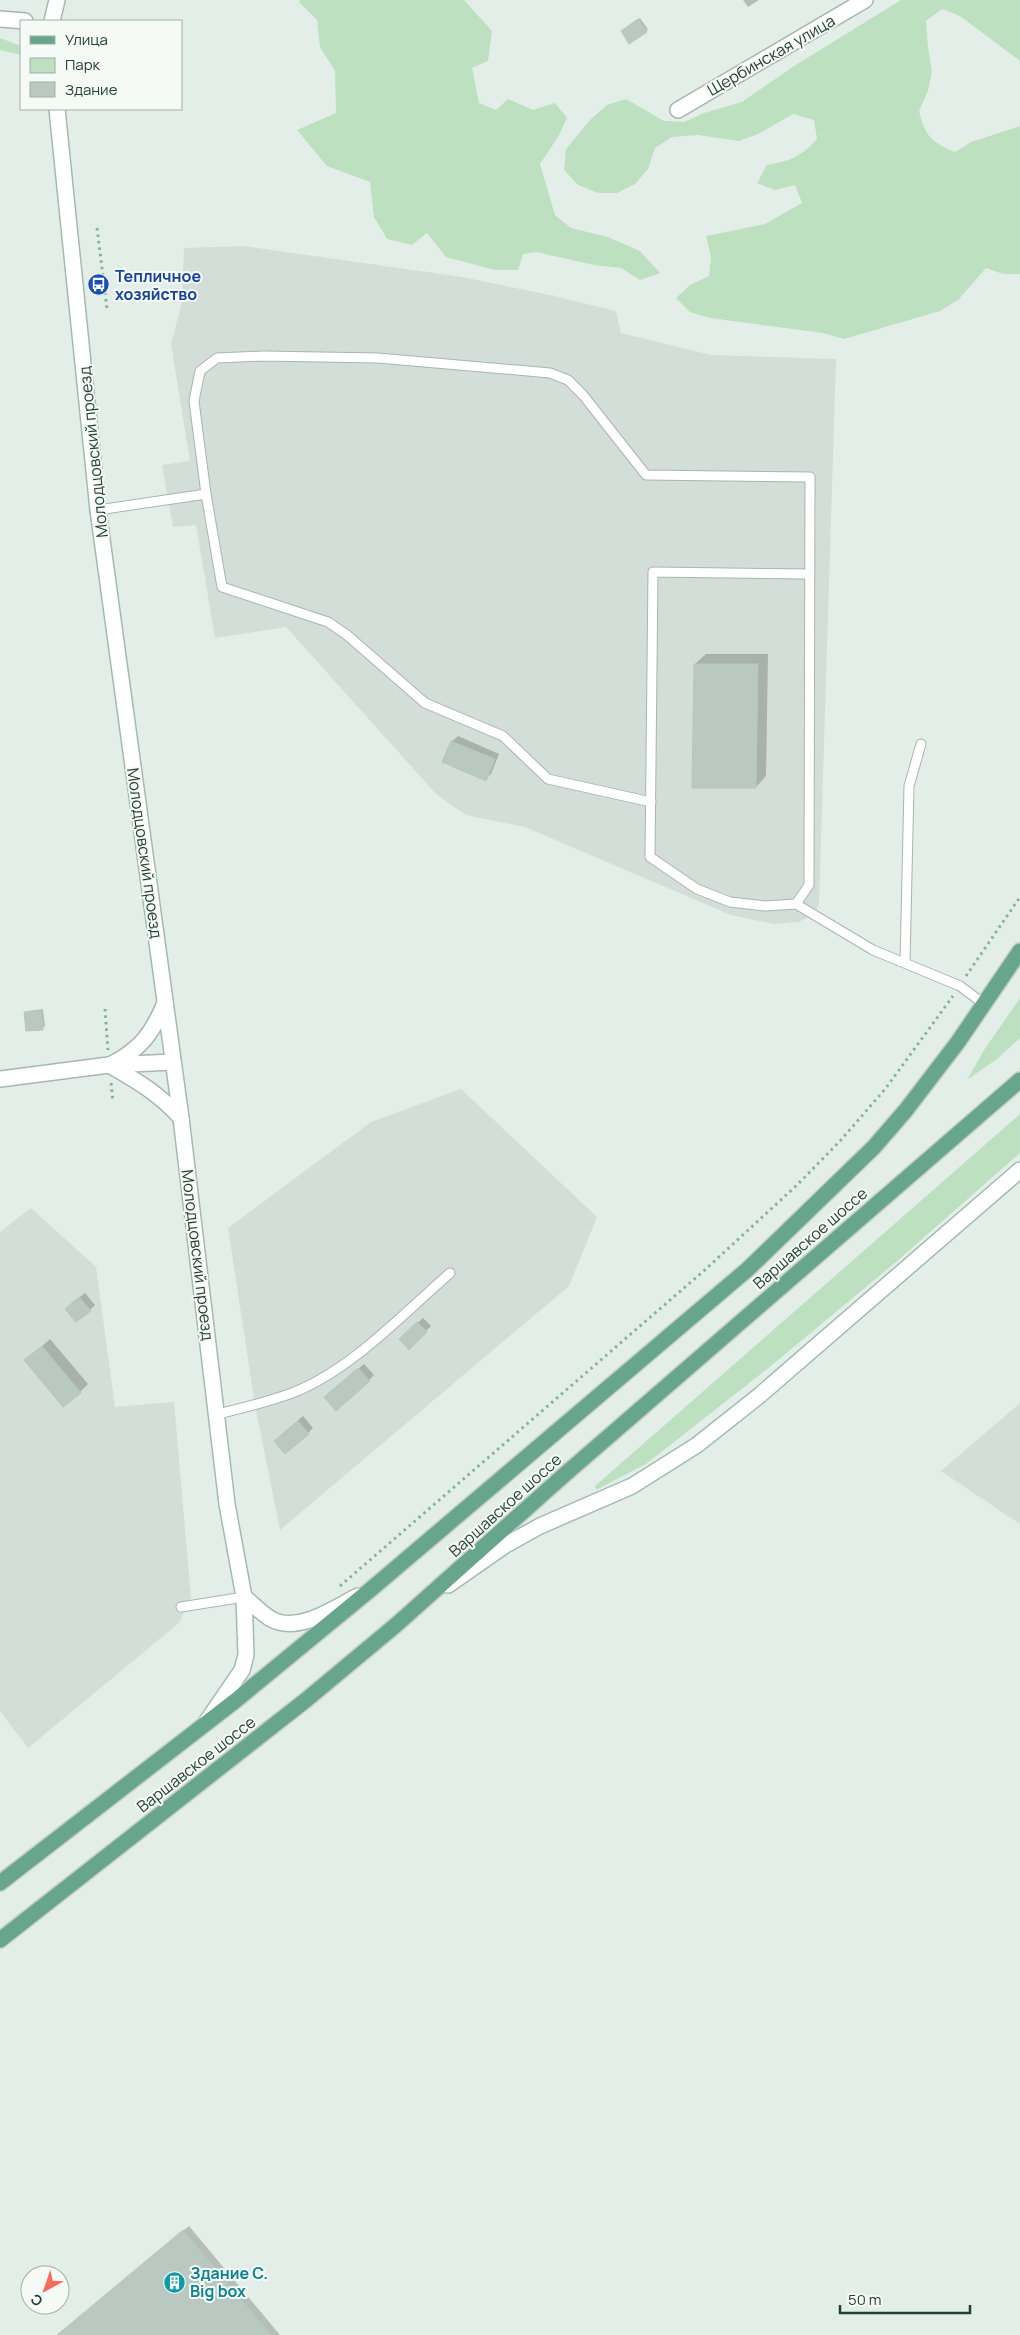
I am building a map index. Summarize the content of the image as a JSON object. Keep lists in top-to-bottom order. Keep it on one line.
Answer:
{"streets":{"main road":["Варшавское шоссе"],"street":["Щербинская улица","Молодцовский проезд"]},"crossings":[["Молодцовский проезд","Варшавское шоссе"]],"places":{"bus stop":["Тепличное хозяйство"],"building":["Здание C. Big box"]},"legend":["Улица","Парк","Здание"],"scale_bar":"50 m","north":"bottom left"}
